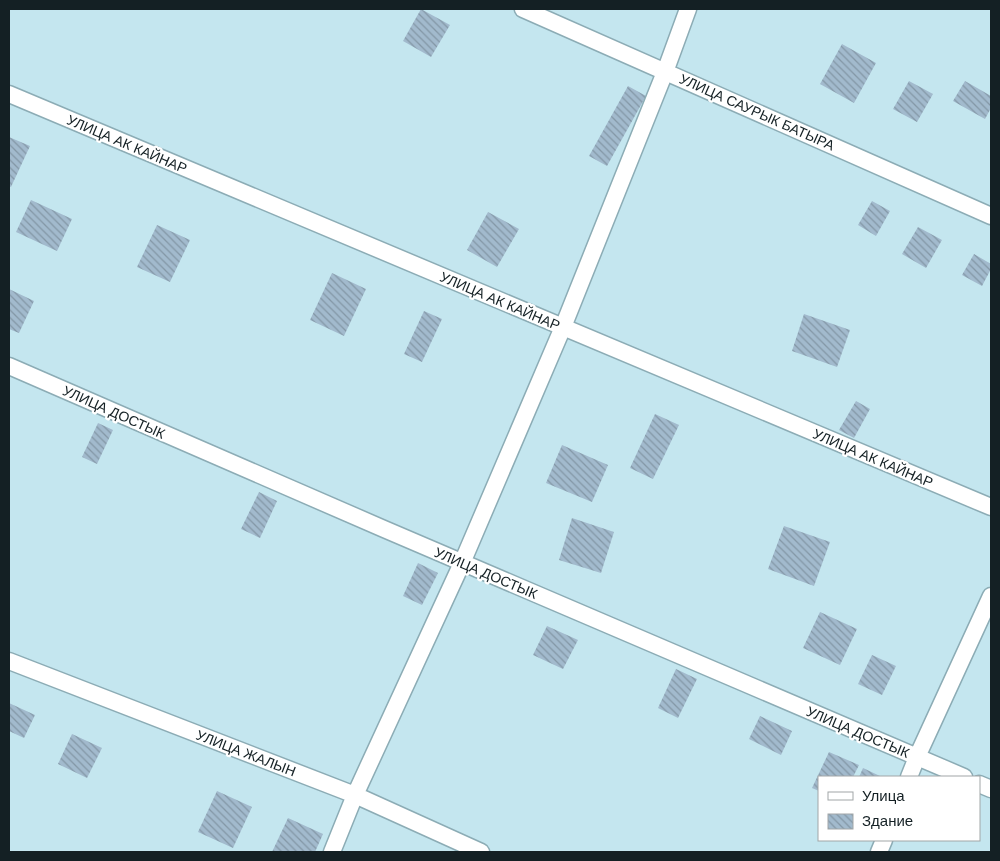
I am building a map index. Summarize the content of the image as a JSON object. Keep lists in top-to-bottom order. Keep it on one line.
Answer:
{"streets":{"street":["УЛИЦА САУРЫК БАТЫРА","УЛИЦА АК КАЙНАР","УЛИЦА ДОСТЫК","УЛИЦА ЖАЛЫН"]},"legend":["Улица","Здание"]}
